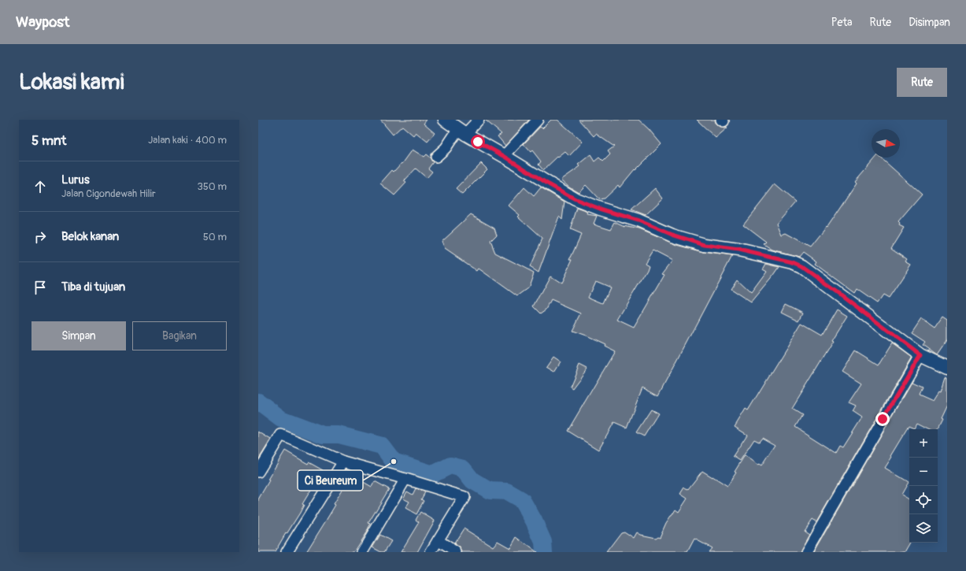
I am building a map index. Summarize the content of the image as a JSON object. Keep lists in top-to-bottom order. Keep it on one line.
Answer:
{"places":["Ci Beureum"],"north":"right","page":{"header":"Waypost","nav":["Peta","Rute","Disimpan"],"buttons":["Rute",["Simpan","Bagikan"]],"title":"Lokasi kami","heading":["5 mnt","Jalan kaki · 400 m"],"list":[["Lurus","Jalan Cigondewah Hilir","350 m"],["Belok kanan","50 m"],"Tiba di tujuan"],"map_buttons":["+","−"]}}
